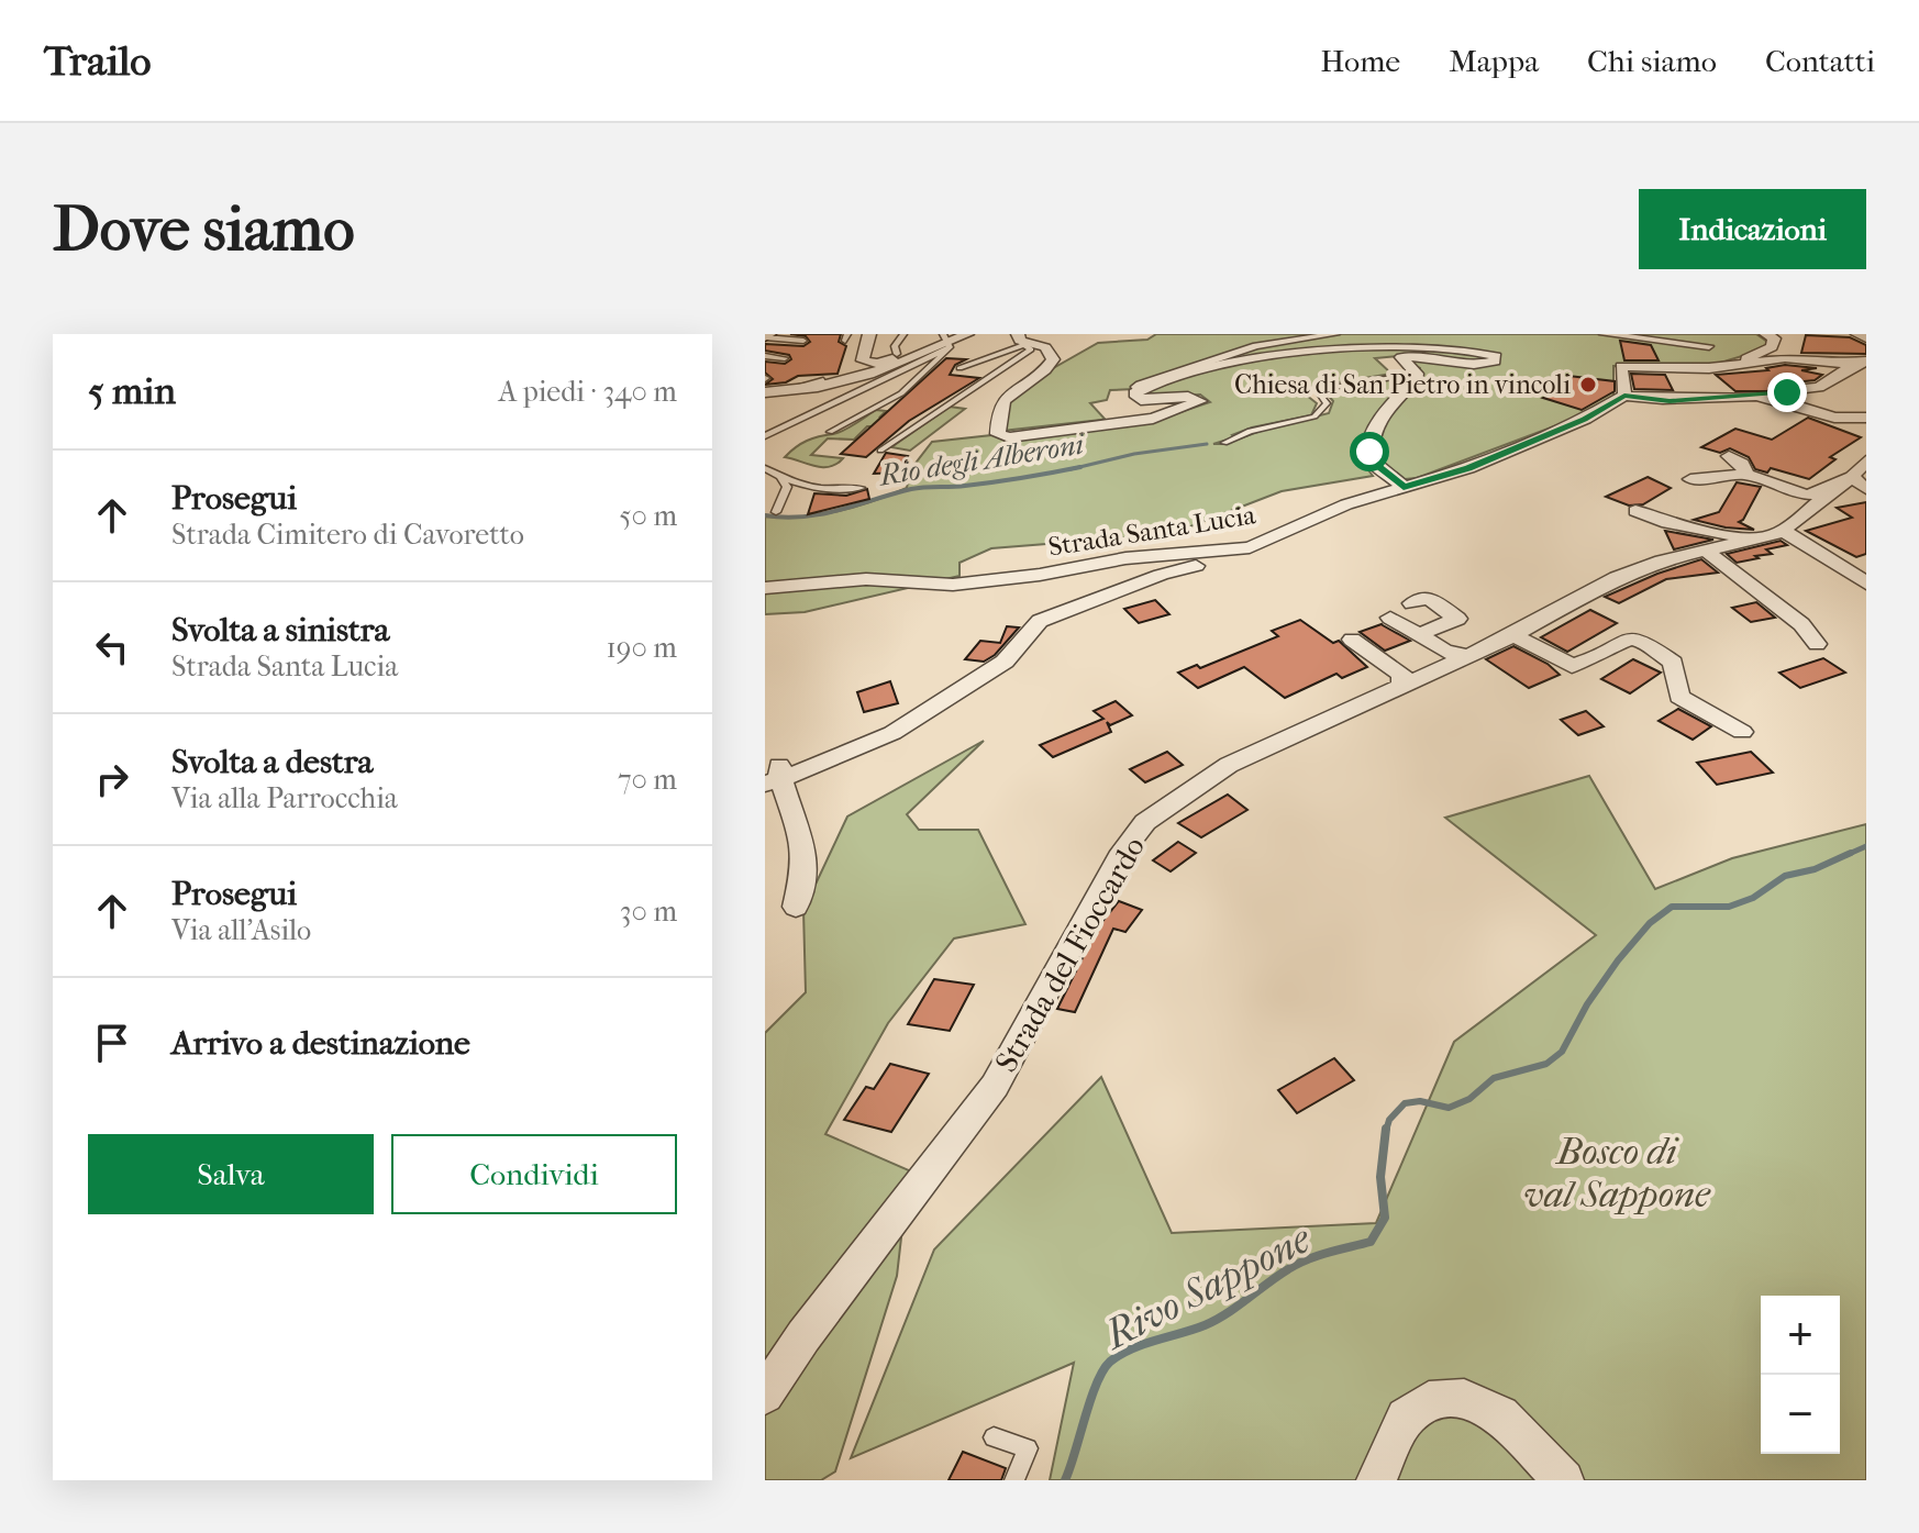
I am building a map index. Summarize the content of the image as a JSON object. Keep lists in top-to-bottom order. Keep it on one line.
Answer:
{"streets":{"street":["Strada Santa Lucia","Strada del Fioccardo"]},"water":["Rio degli Alberoni","Rivo Sappone"],"parks":["Bosco di val Sappone"],"places":["Chiesa di San Pietro in vincoli"],"page":{"header":"Trailo","nav":["Home","Mappa","Chi siamo","Contatti"],"buttons":["Indicazioni",["Salva","Condividi"]],"title":"Dove siamo","heading":["5 min","A piedi · 340 m"],"list":[["Prosegui","Strada Cimitero di Cavoretto","50 m"],["Svolta a sinistra","Strada Santa Lucia","190 m"],["Svolta a destra","Via alla Parrocchia","70 m"],["Prosegui","Via all'Asilo","30 m"],"Arrivo a destinazione"],"map_buttons":["+","−"]}}
